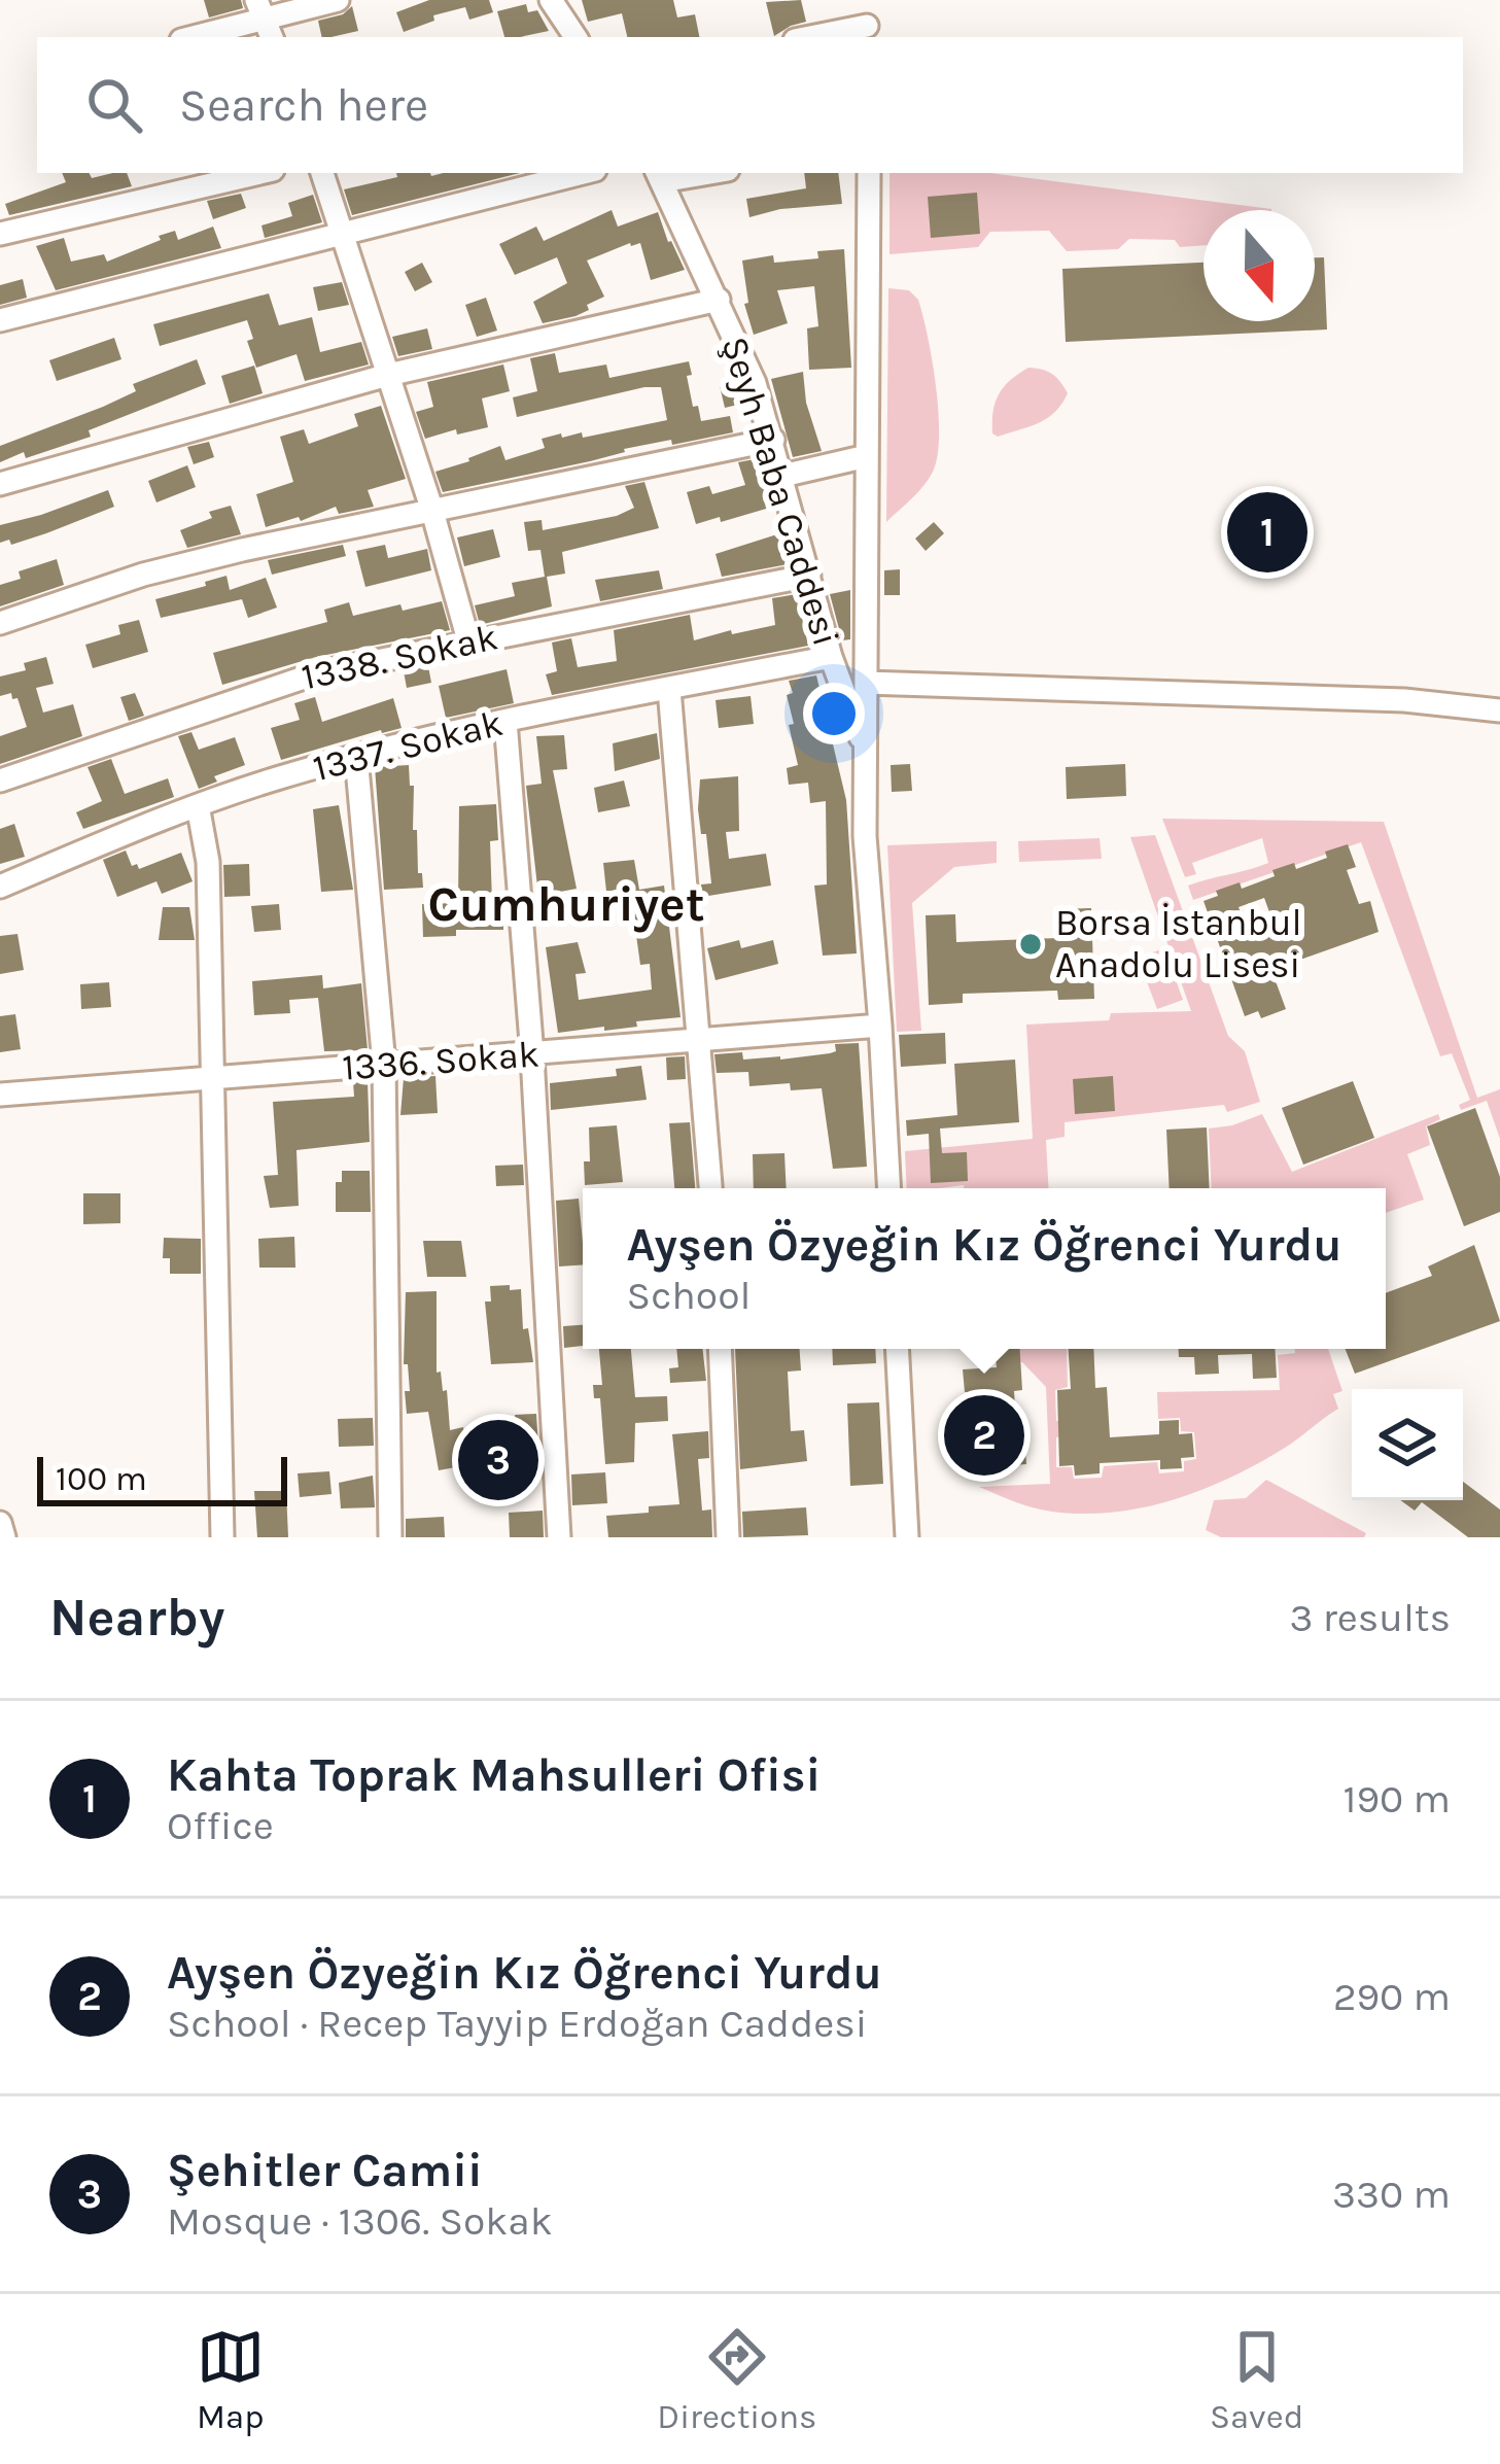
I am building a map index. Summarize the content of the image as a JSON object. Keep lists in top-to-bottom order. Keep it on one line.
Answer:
{"streets":{"street":["Şeyh Baba Caddesi","1338. Sokak","1337. Sokak","1336. Sokak"]},"crossings":[["Şeyh Baba Caddesi","1338. Sokak"],["Şeyh Baba Caddesi","1337. Sokak"]],"districts":["Cumhuriyet"],"places":["Borsa İstanbul Anadolu Lisesi"],"scale_bar":"100 m","north":"bottom","page":{"search":"Search here","pins":["1","2","3"],"popup":["Ayşen Özyeğin Kız Öğrenci Yurdu","School"],"scale":"100 m","heading":["Nearby","3 results"],"list":[{"mark":"1","name":"Kahta Toprak Mahsulleri Ofisi","note":"Office","value":"190 m"},{"mark":"2","name":"Ayşen Özyeğin Kız Öğrenci Yurdu","note":"School · Recep Tayyip Erdoğan Caddesi","value":"290 m"},{"mark":"3","name":"Şehitler Camii","note":"Mosque · 1306. Sokak","value":"330 m"}],"nav":["Map","Directions","Saved"]}}
